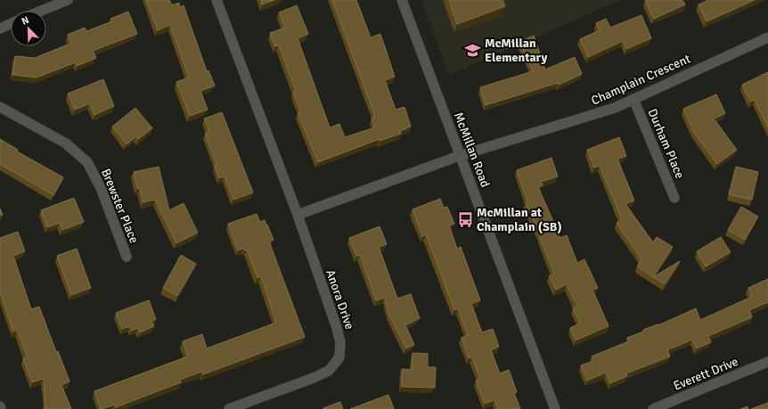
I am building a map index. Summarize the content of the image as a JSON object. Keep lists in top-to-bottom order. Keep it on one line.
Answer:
{"streets":{"street":["Champlain Crescent","Durham Place","McMillan Road","Brewster Place","Anora Drive","Everett Drive"]},"crossings":[["Champlain Crescent","Durham Place"],["Champlain Crescent","McMillan Road"]],"places":{"school or university":["McMillan Elementary"],"bus stop":["McMillan at Champlain (SB)"]},"north":"top left"}
